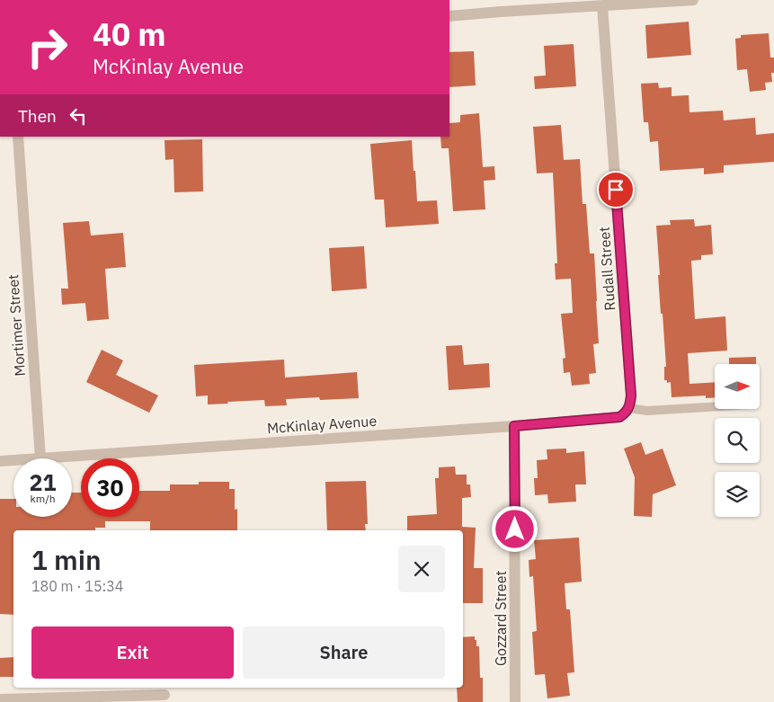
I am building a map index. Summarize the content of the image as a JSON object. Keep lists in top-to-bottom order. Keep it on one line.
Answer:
{"streets":{"street":["Rudall Street","Mortimer Street","McKinlay Avenue","Gozzard Street"]},"crossings":[["Rudall Street","McKinlay Avenue"],["Mortimer Street","McKinlay Avenue"],["McKinlay Avenue","Gozzard Street"]],"north":"right","page":{"turn":["40 m","McKinlay Avenue"],"then":"Then","speed":"21 km/h","limit":"30","heading":["1 min","180 m · 15:34"],"buttons":["Exit","Share"]}}
